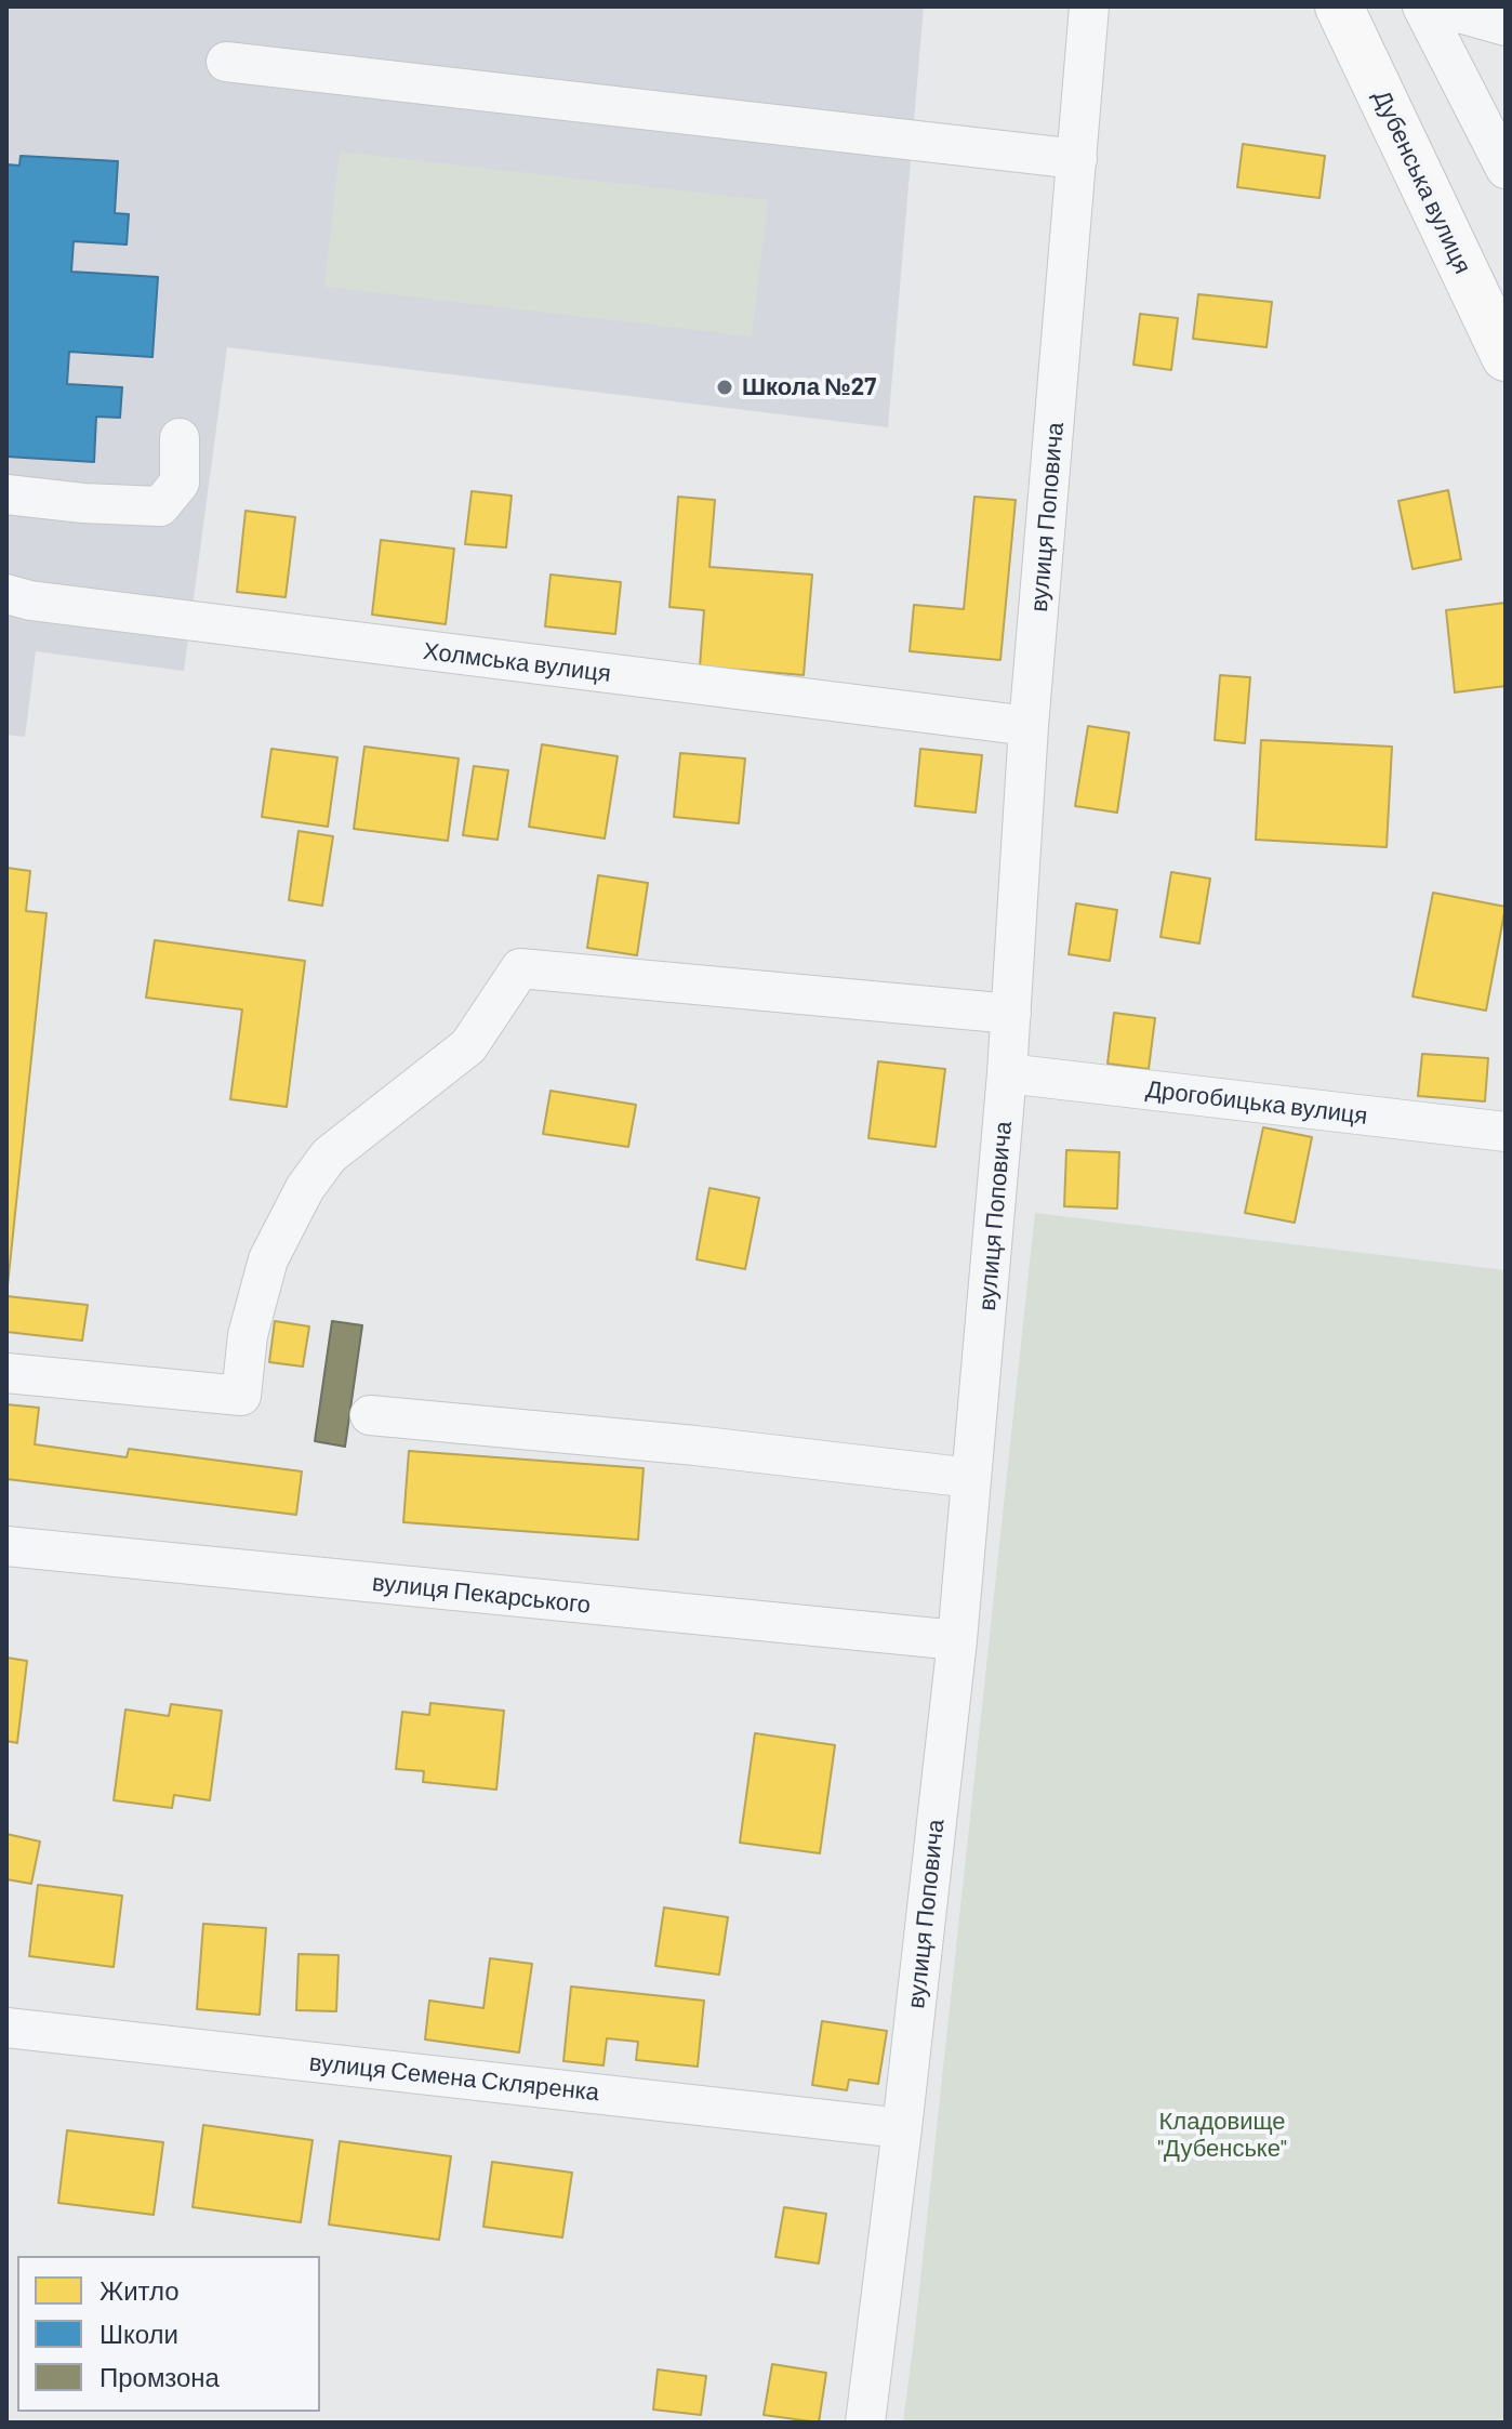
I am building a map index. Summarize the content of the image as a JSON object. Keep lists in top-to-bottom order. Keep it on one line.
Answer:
{"streets":{"main road":["Дубенська вулиця"],"street":["вулиця Поповича","Холмська вулиця","Дрогобицька вулиця","вулиця Пекарського","вулиця Семена Скляренка"]},"crossings":[["вулиця Поповича","Холмська вулиця"],["вулиця Поповича","Дрогобицька вулиця"],["вулиця Поповича","вулиця Пекарського"],["вулиця Поповича","вулиця Семена Скляренка"]],"parks":["Кладовище \"Дубенське\""],"places":["Школа №27"],"legend":["Житло","Школи","Промзона"]}
